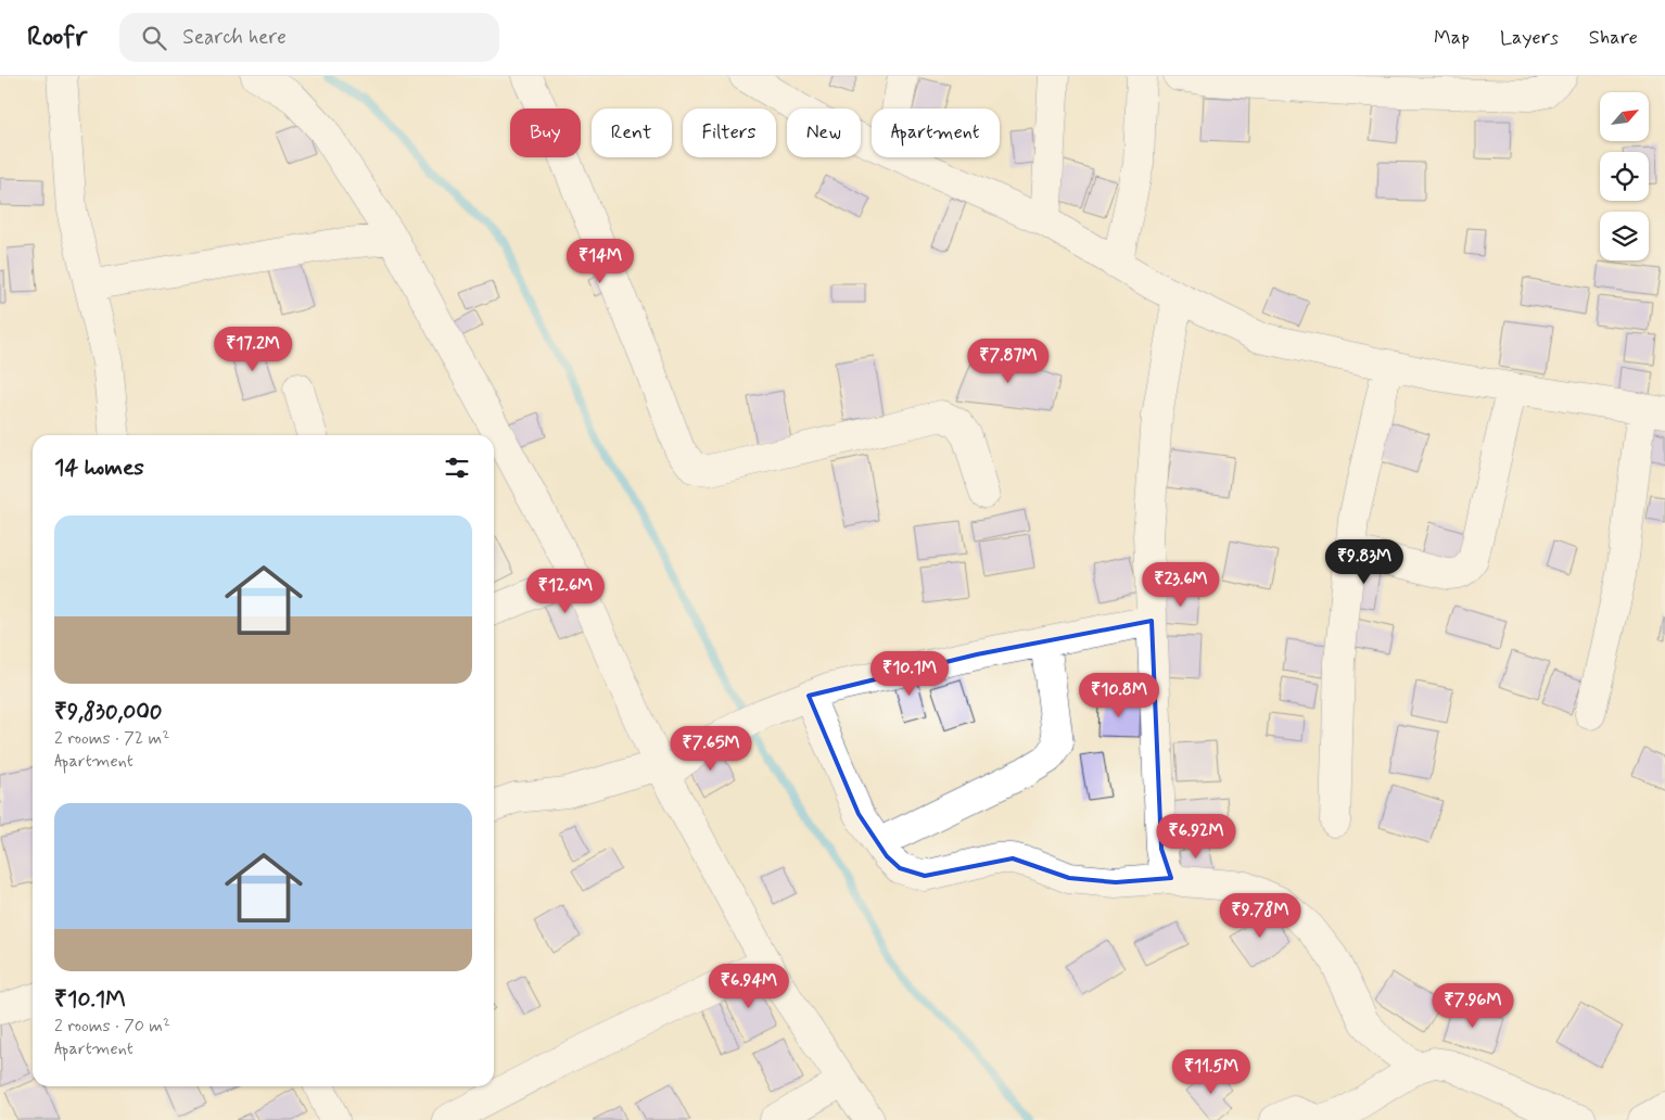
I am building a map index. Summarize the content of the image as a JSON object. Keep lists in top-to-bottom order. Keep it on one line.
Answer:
{"north":"top right","page":{"header":"Roofr","search":"Search here","nav":["Map","Layers","Share"],"chip":["Buy","Rent","Filters","New","Apartment"],"price":["₹14M","₹17.2M","₹7.87M","₹9.83M","₹23.6M","₹12.6M","₹10.1M","₹10.8M","₹7.65M","₹6.92M","₹9.78M","₹6.94M","₹7.96M","₹11.5M"],"heading":"14 homes","list":[{"name":"₹9,830,000","note":"2 rooms · 72 m² · Apartment"},{"name":"₹10.1M","note":"2 rooms · 70 m² · Apartment"}]}}
